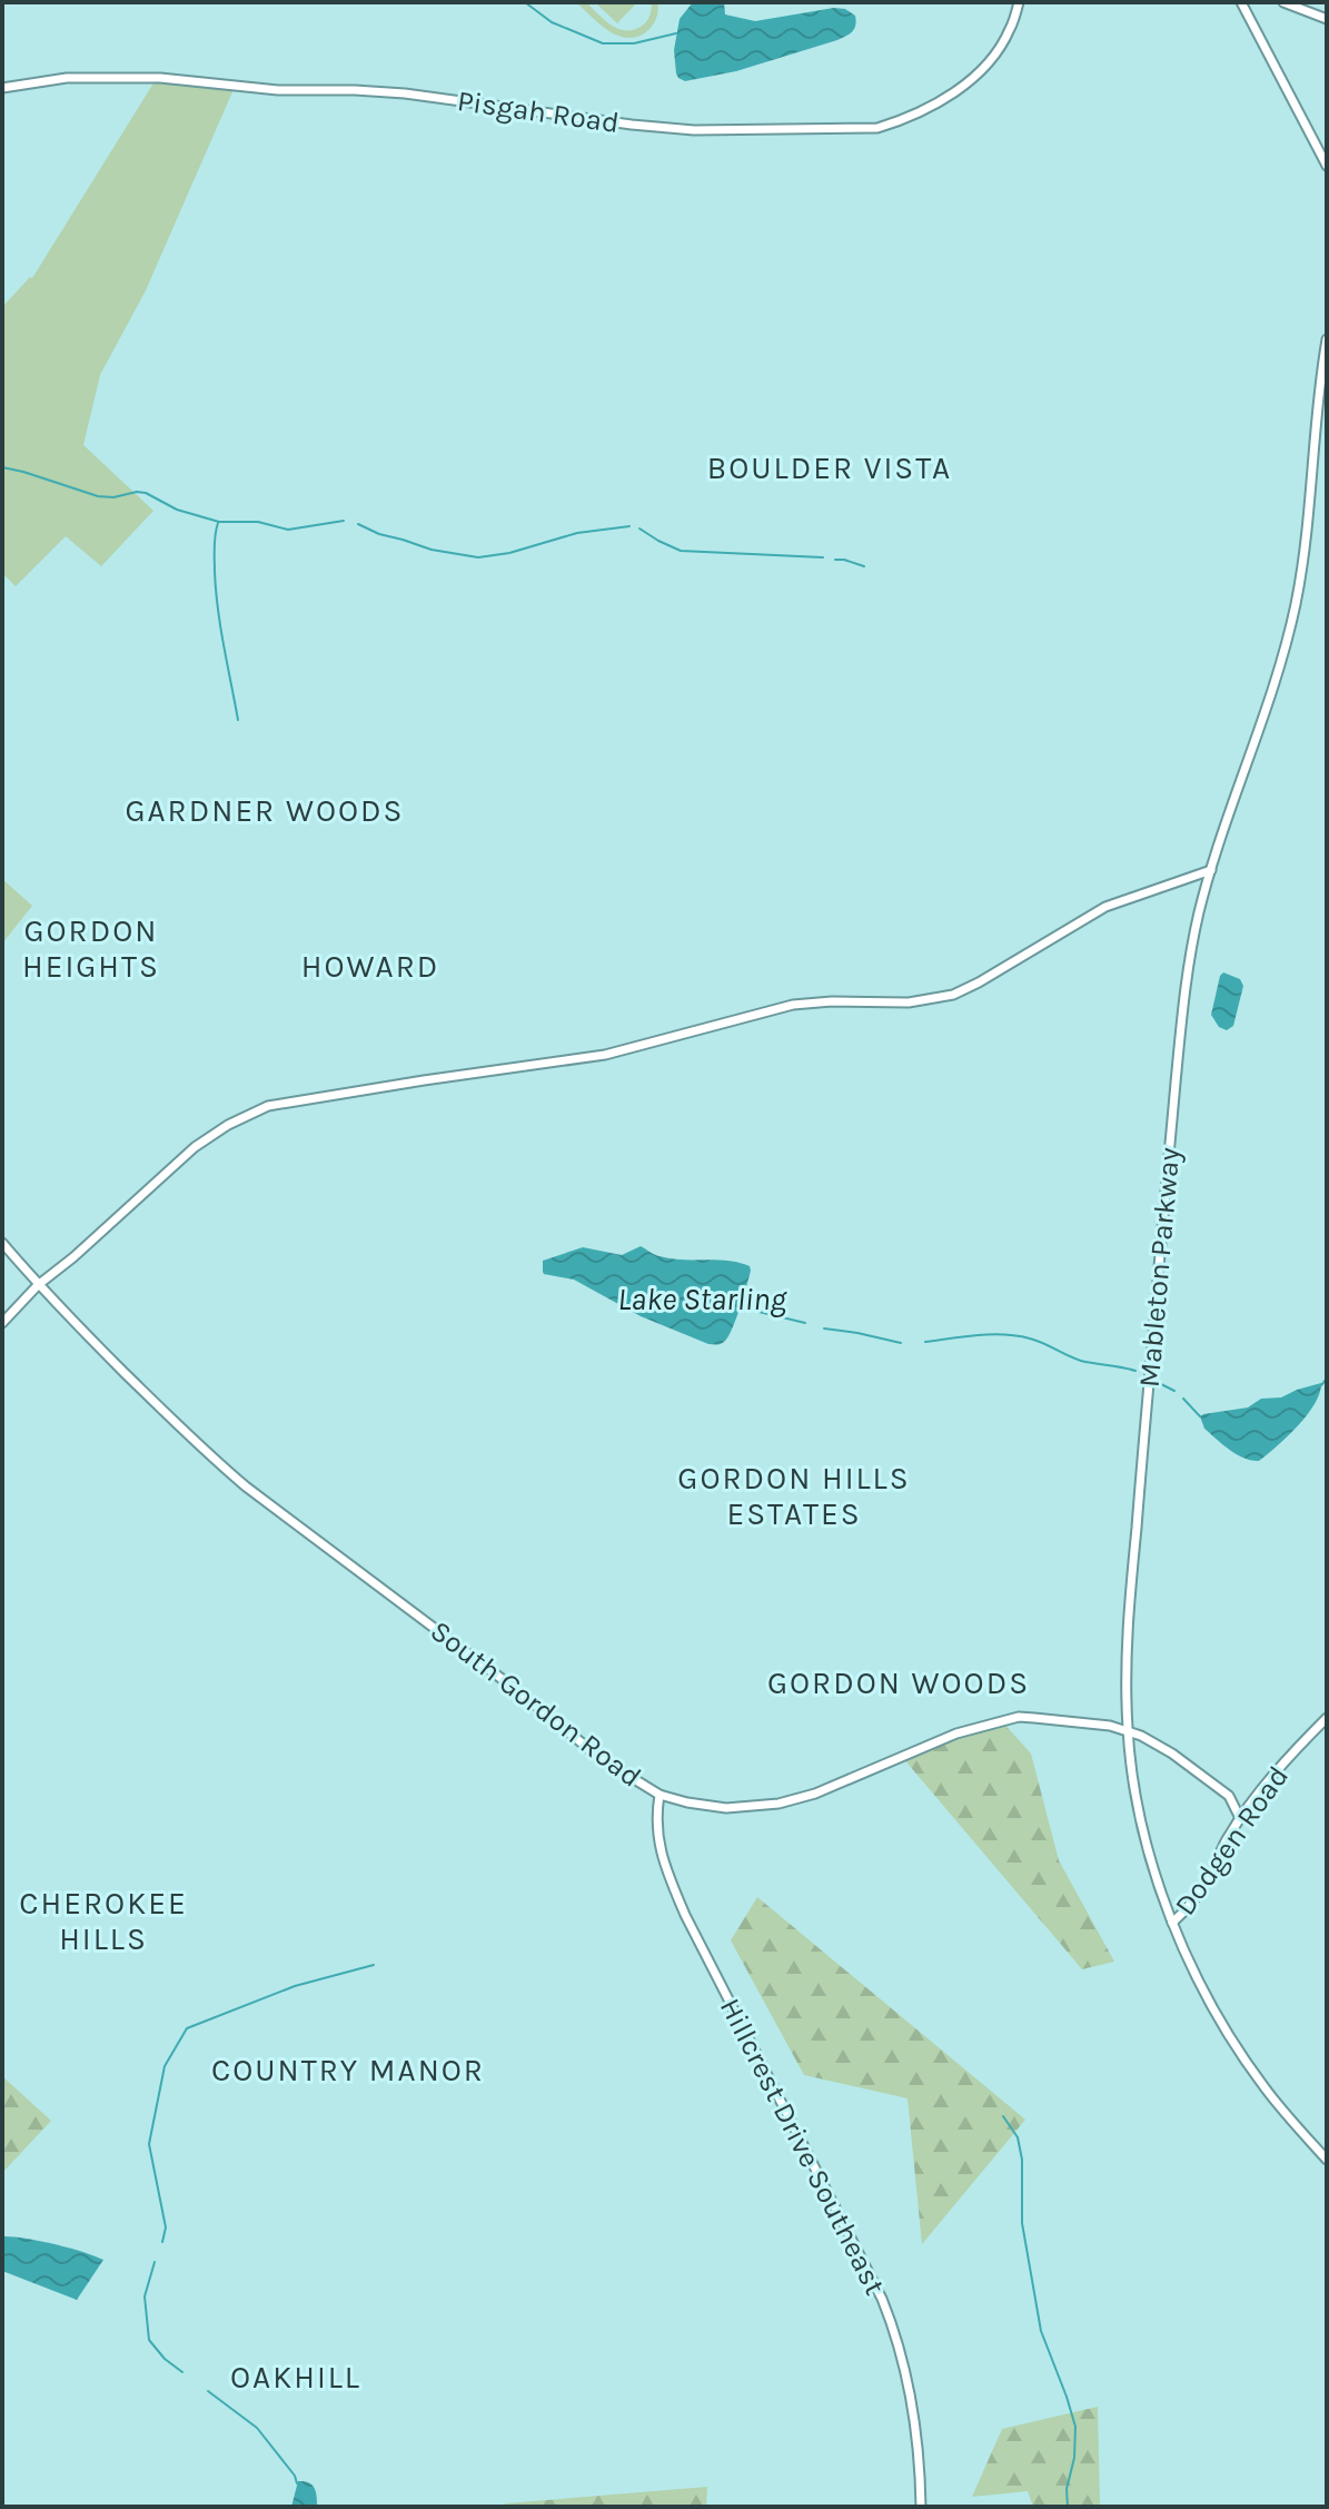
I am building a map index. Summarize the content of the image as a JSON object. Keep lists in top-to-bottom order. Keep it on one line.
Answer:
{"streets":{"street":["Pisgah Road","Mableton Parkway","South Gordon Road","Dodgen Road","Hillcrest Drive Southeast"]},"crossings":[["Mableton Parkway","South Gordon Road"],["Mableton Parkway","Dodgen Road"],["South Gordon Road","Dodgen Road"],["South Gordon Road","Hillcrest Drive Southeast"]],"districts":["BOULDER VISTA","GARDNER WOODS","GORDON HEIGHTS","HOWARD","GORDON HILLS ESTATES","GORDON WOODS","CHEROKEE HILLS","COUNTRY MANOR","OAKHILL"],"water":["Lake Starling"]}
